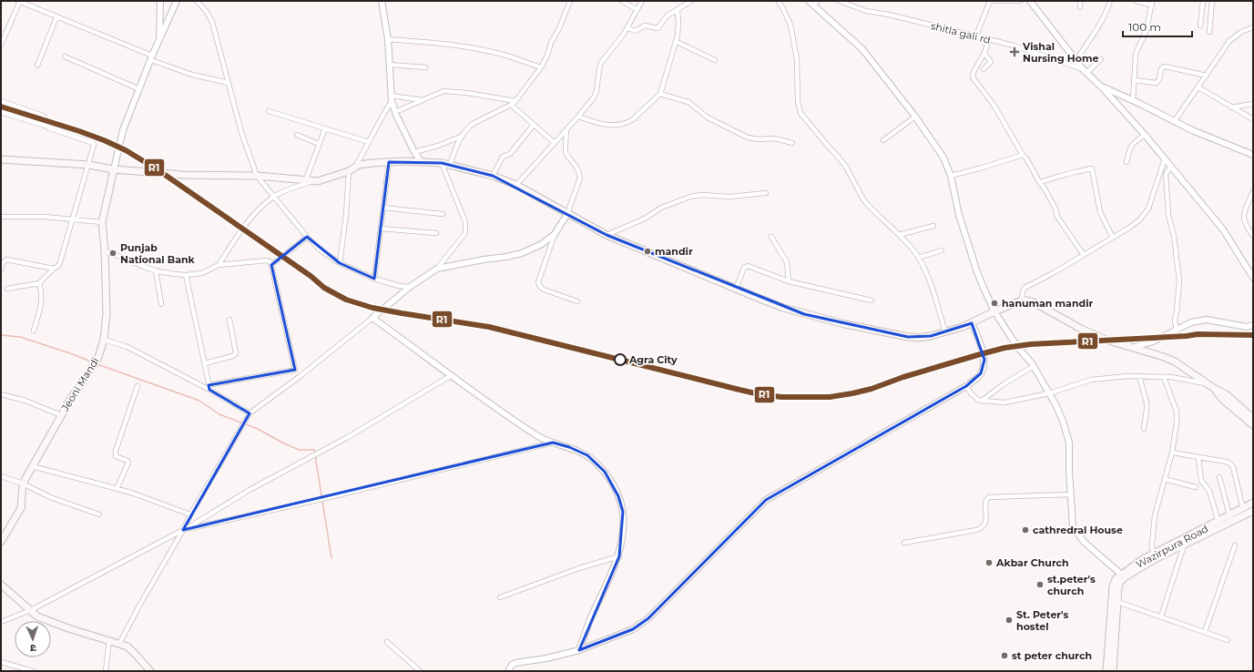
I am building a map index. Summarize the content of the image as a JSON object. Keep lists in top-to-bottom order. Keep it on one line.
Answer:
{"streets":{"main road":["Jeoni Mandi","Wazirpura Road"],"street":["shitla gali rd"]},"places":{"health":["Vishal Nursing Home"],"other":["mandir","Punjab National Bank","hanuman mandir","Agra City","cathredral House","Akbar Church","st.peter's church","St. Peter's hostel","st peter church"]},"lines":["transit line R1"],"scale_bar":"100 m","north":"bottom"}
